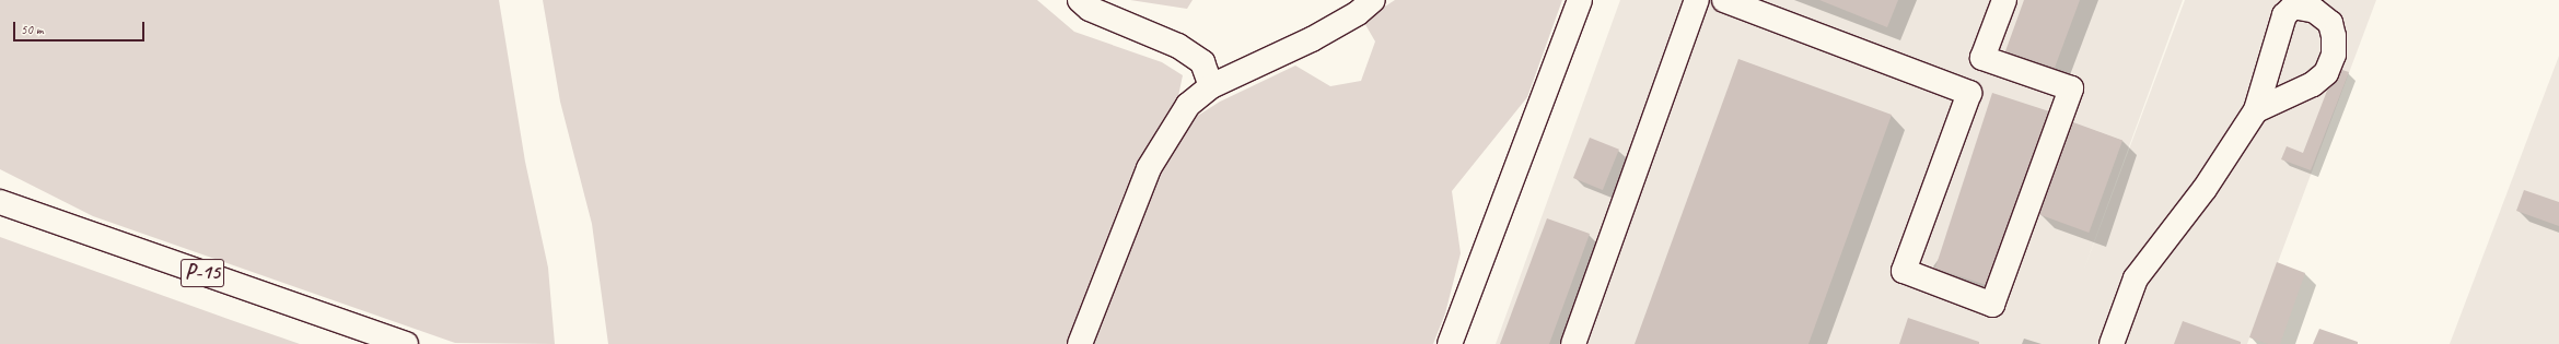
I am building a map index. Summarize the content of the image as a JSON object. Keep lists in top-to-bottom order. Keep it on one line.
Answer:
{"streets":{"street":["Р-15"]},"scale_bar":"50 m"}
